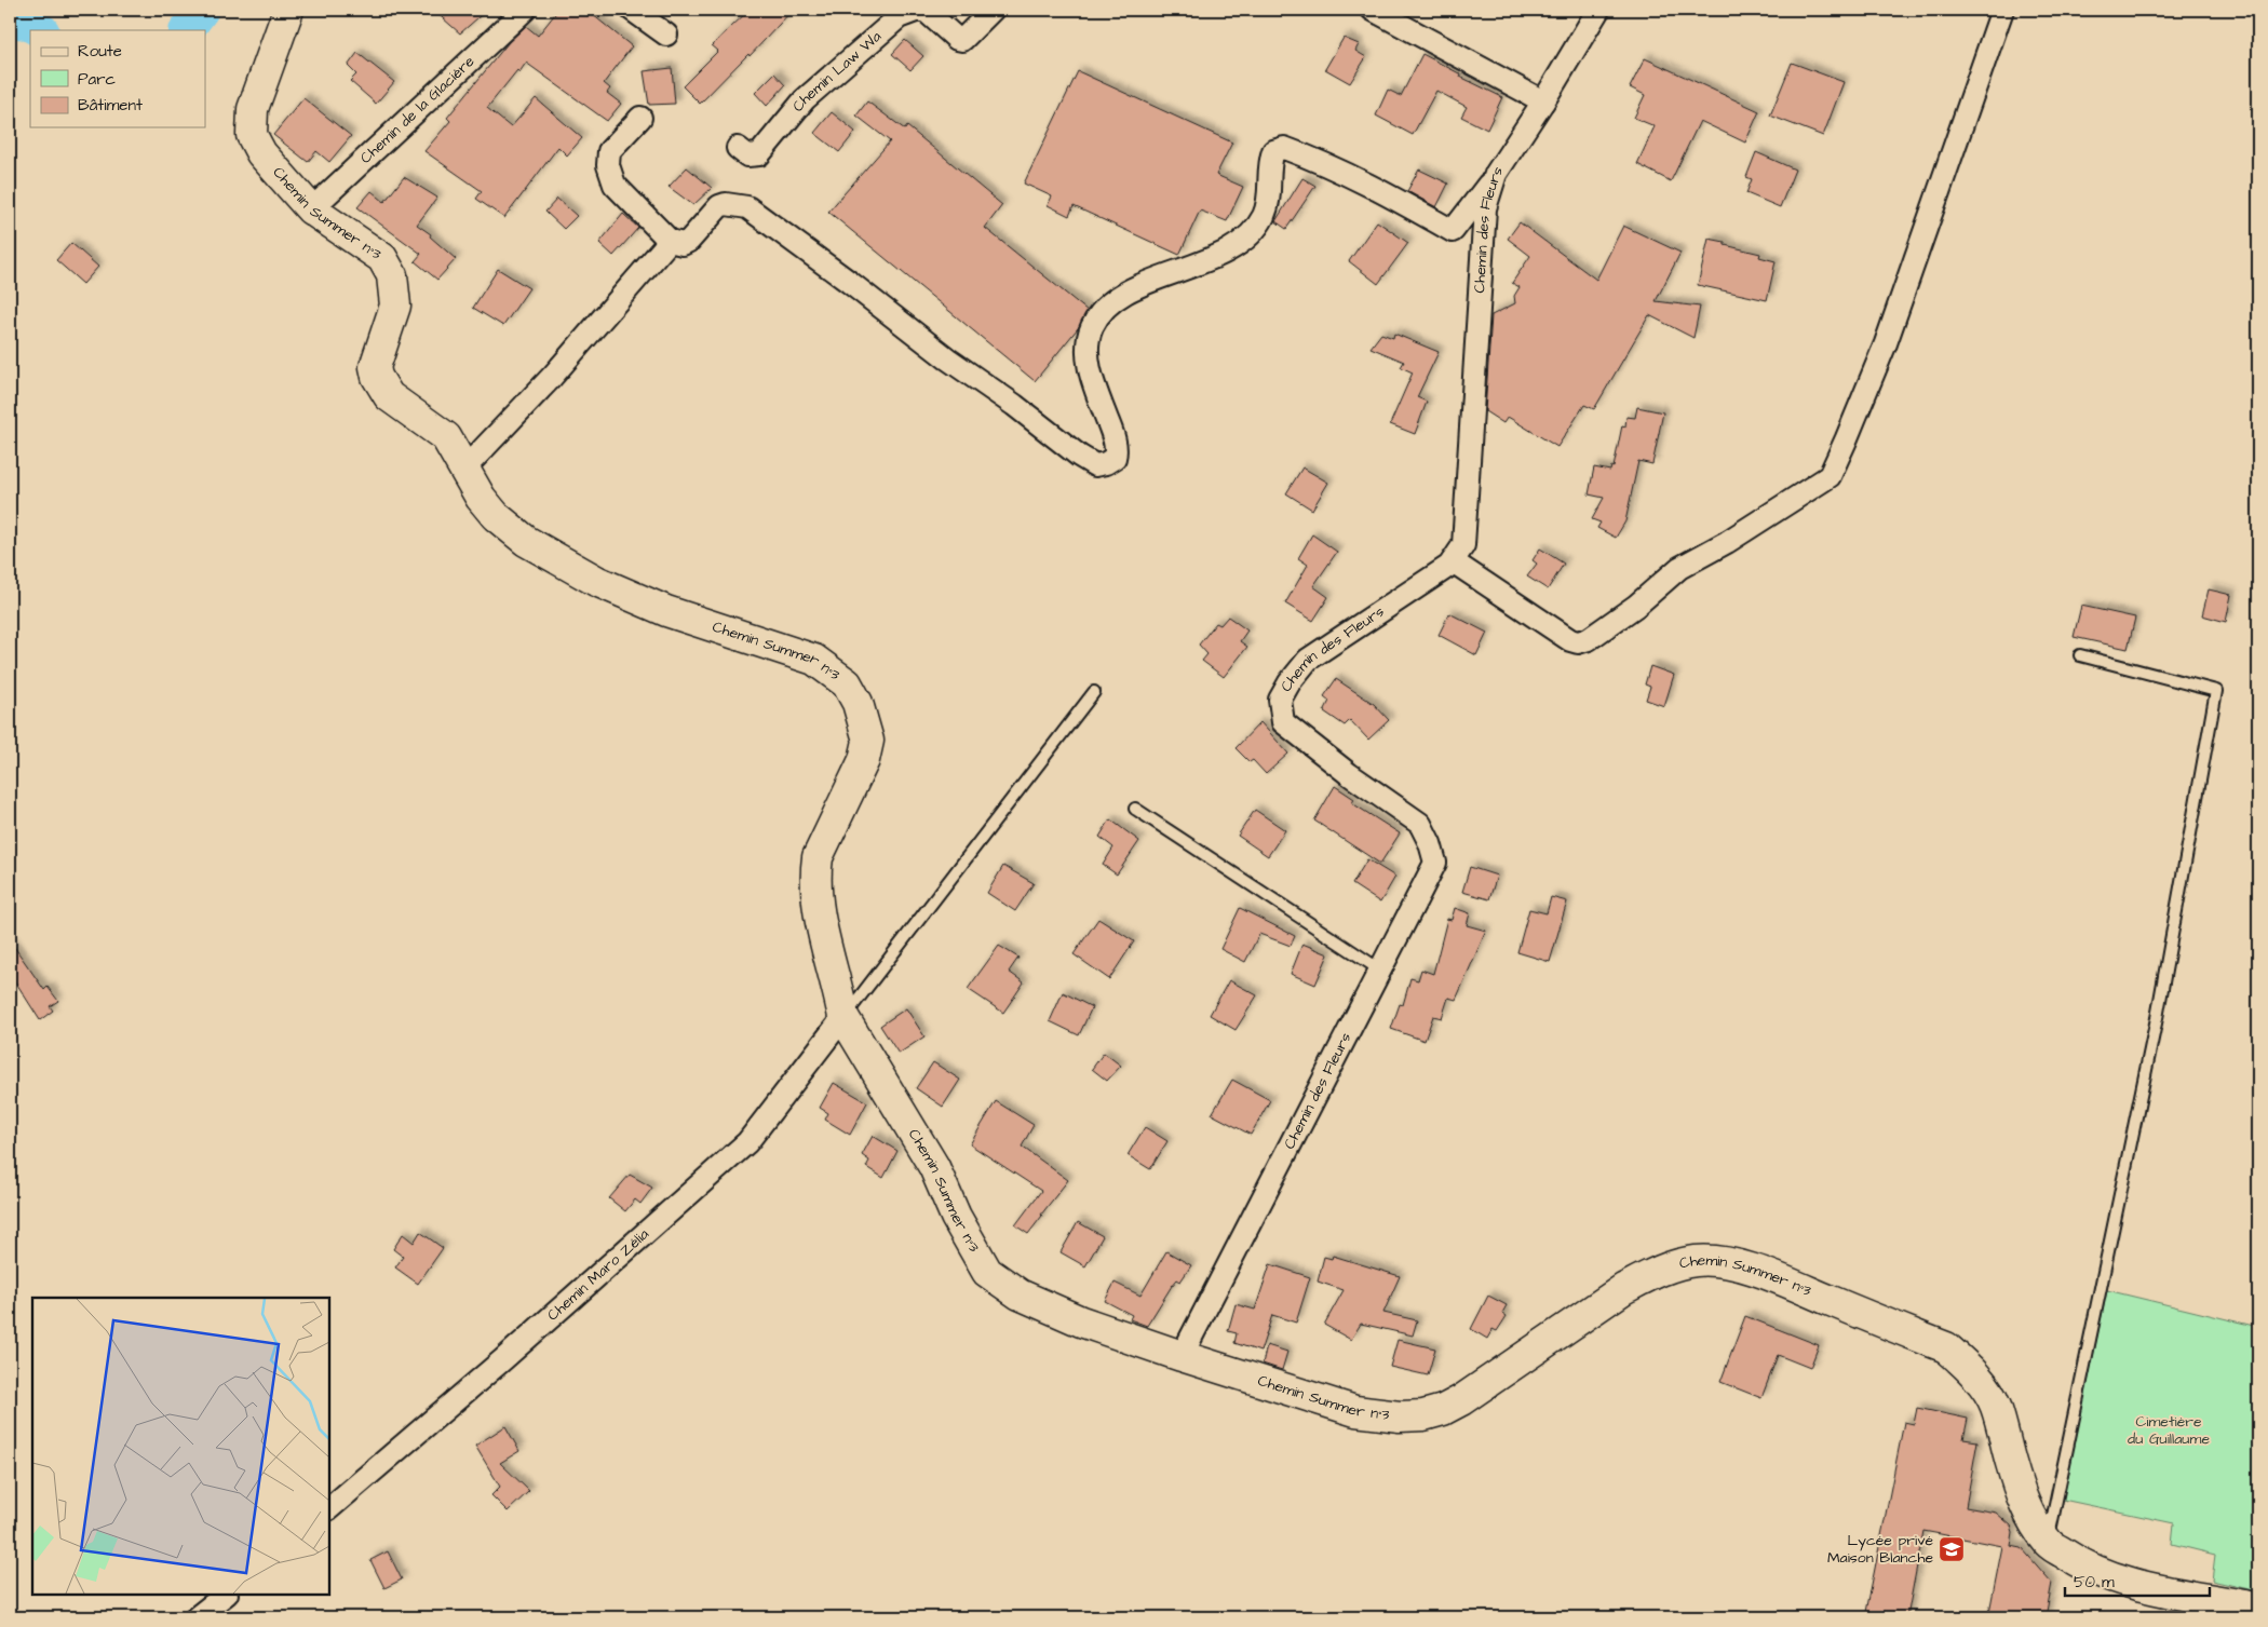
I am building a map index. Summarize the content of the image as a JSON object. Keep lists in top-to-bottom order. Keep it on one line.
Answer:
{"streets":{"street":["Chemin Law Wa","Chemin de la Glacière","Chemin Summer n°3","Chemin des Fleurs","Chemin Maro Zélia"]},"crossings":[["Chemin de la Glacière","Chemin Summer n°3"],["Chemin Summer n°3","Chemin des Fleurs"],["Chemin Summer n°3","Chemin Maro Zélia"]],"parks":["Cimetière du Guillaume"],"places":{"school or university":["Lycée privé Maison Blanche"]},"legend":["Route","Parc","Bâtiment"],"scale_bar":"50 m"}
